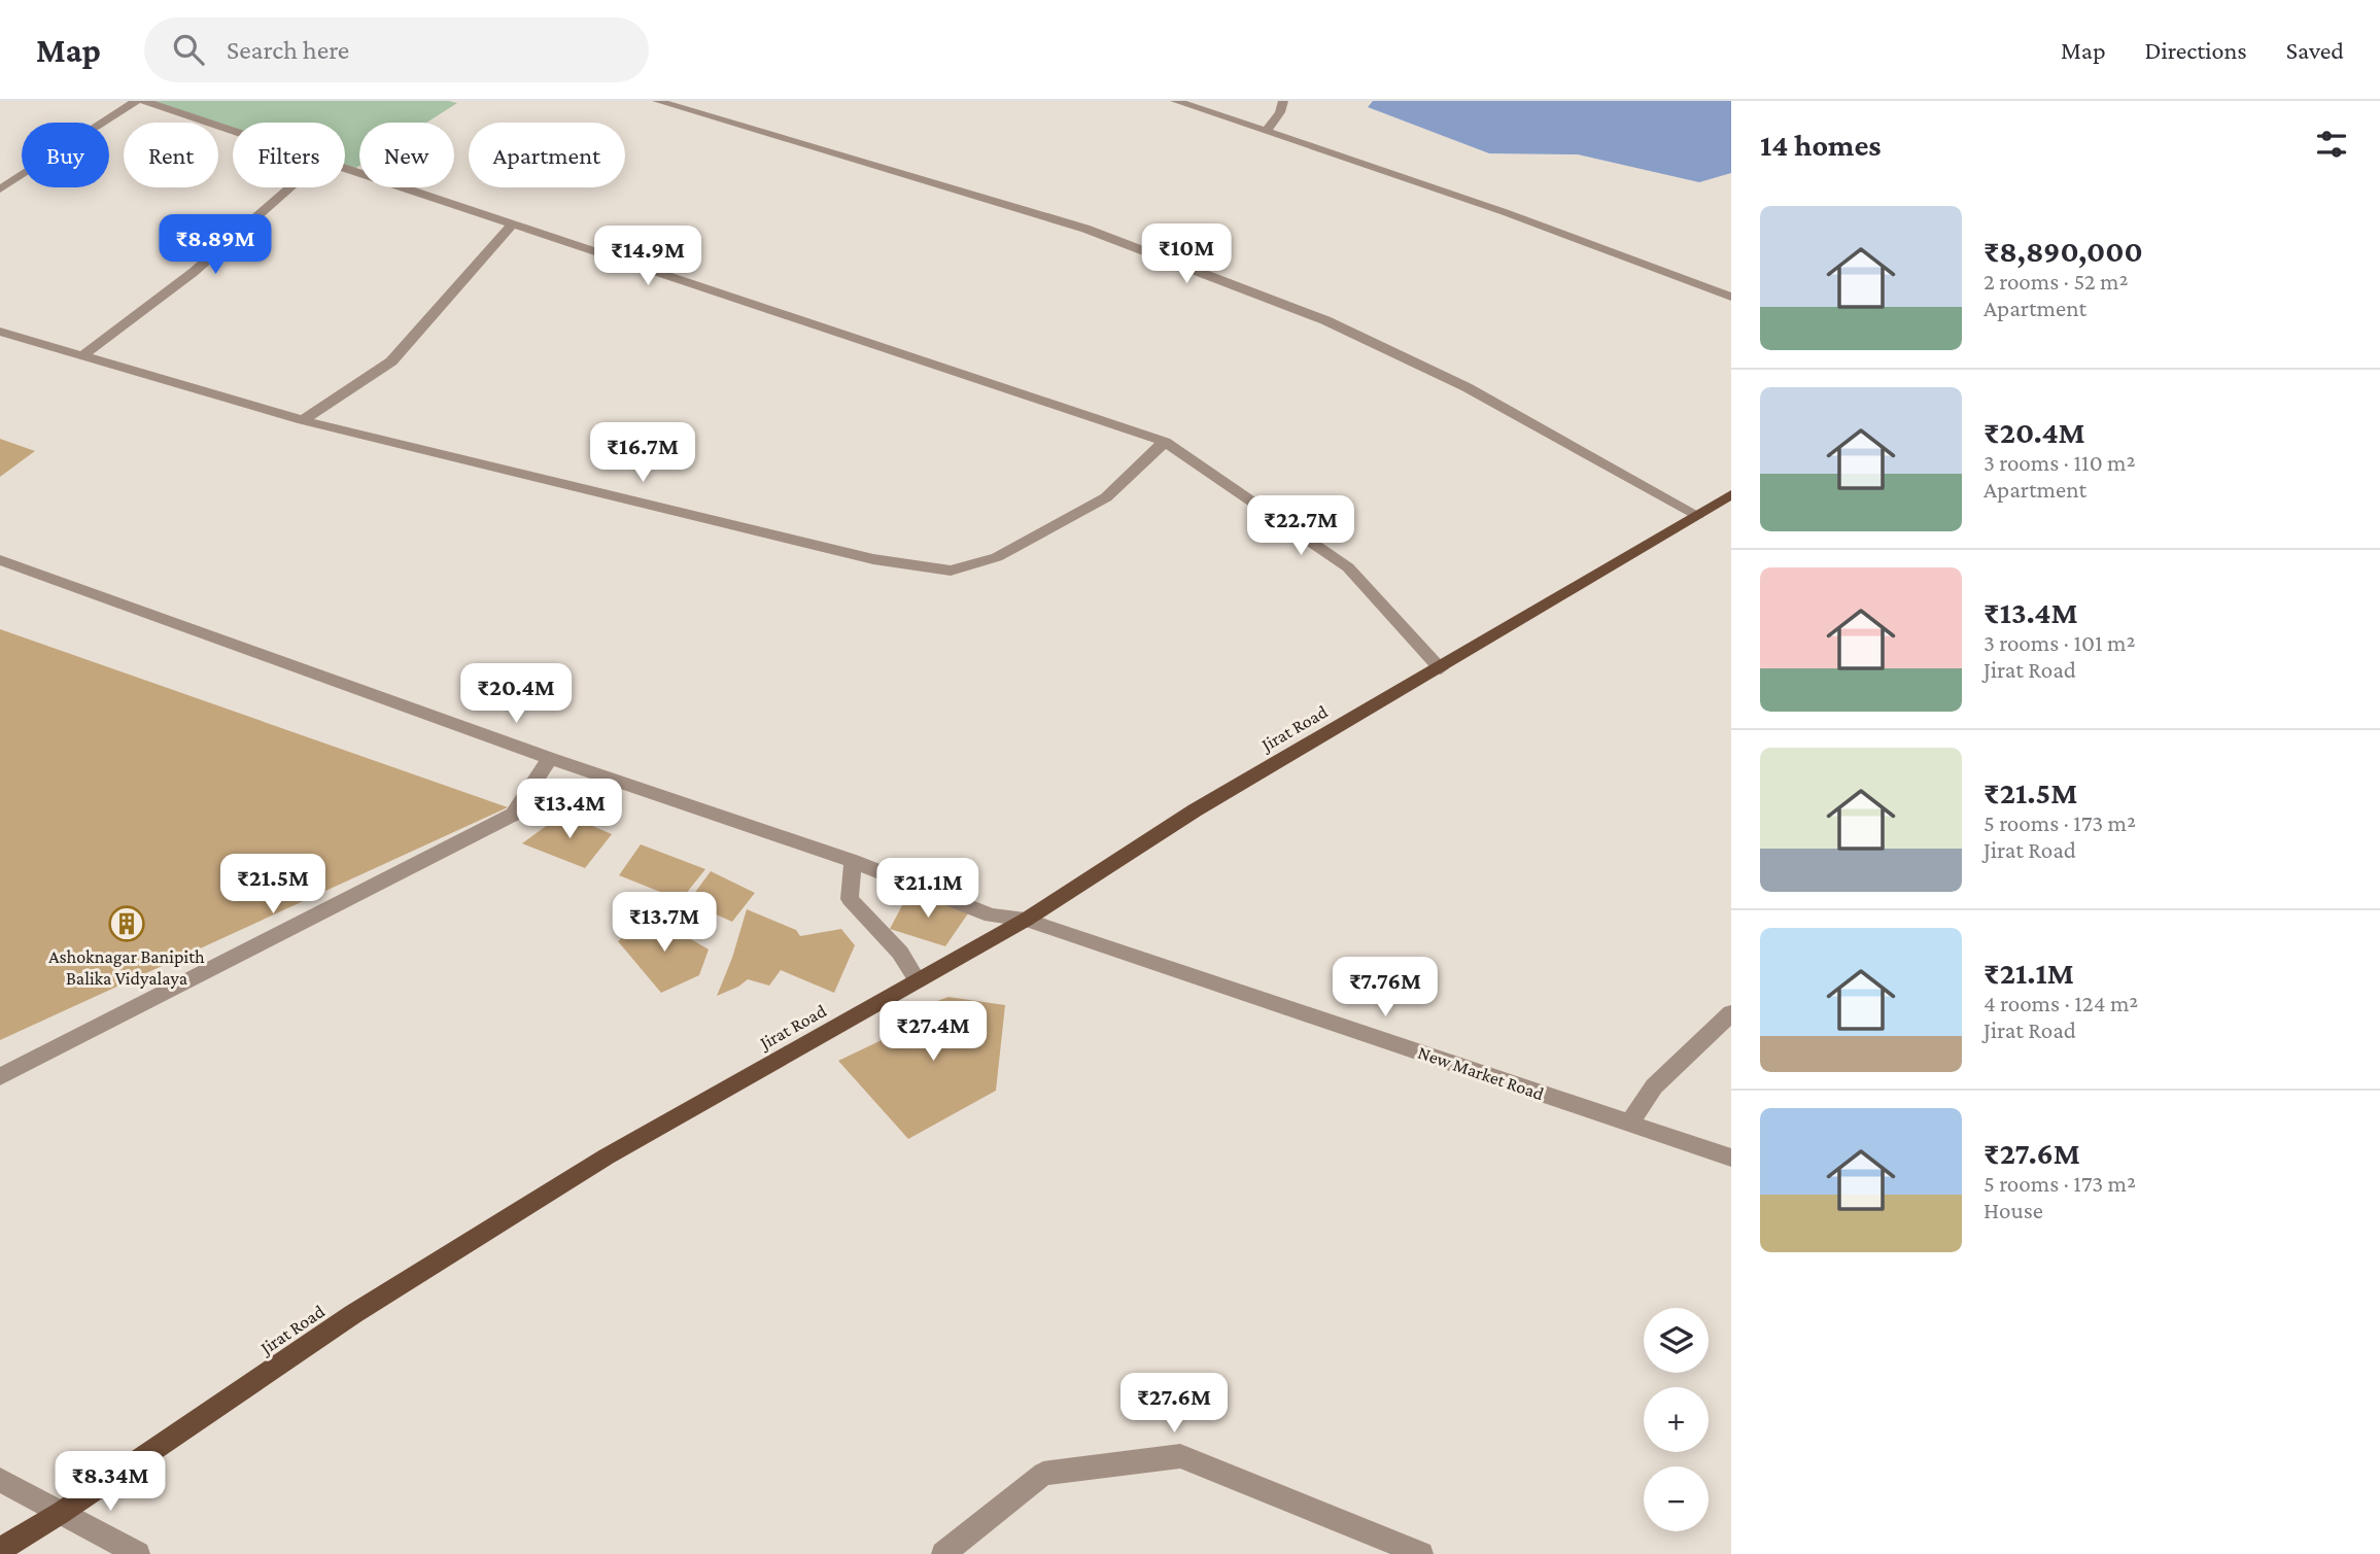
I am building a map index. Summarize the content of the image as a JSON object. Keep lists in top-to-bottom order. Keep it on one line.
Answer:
{"streets":{"main road":["Jirat Road"],"street":["New Market Road"]},"crossings":[["Jirat Road","New Market Road"]],"places":{"building":["Ashoknagar Banipith Balika Vidyalaya"]},"page":{"header":"Map","search":"Search here","nav":["Map","Directions","Saved"],"heading":"14 homes","chip":["Buy","Rent","Filters","New","Apartment"],"list":[{"name":"₹8,890,000","note":"2 rooms · 52 m² · Apartment"},{"name":"₹20.4M","note":"3 rooms · 110 m² · Apartment"},{"name":"₹13.4M","note":"3 rooms · 101 m² · Jirat Road"},{"name":"₹21.5M","note":"5 rooms · 173 m² · Jirat Road"},{"name":"₹21.1M","note":"4 rooms · 124 m² · Jirat Road"},{"name":"₹27.6M","note":"5 rooms · 173 m² · House"}],"price":["₹8.89M","₹10M","₹14.9M","₹16.7M","₹22.7M","₹20.4M","₹13.4M","₹21.5M","₹21.1M","₹13.7M","₹7.76M","₹27.4M","₹27.6M","₹8.34M"],"map_buttons":["+","−"]}}
